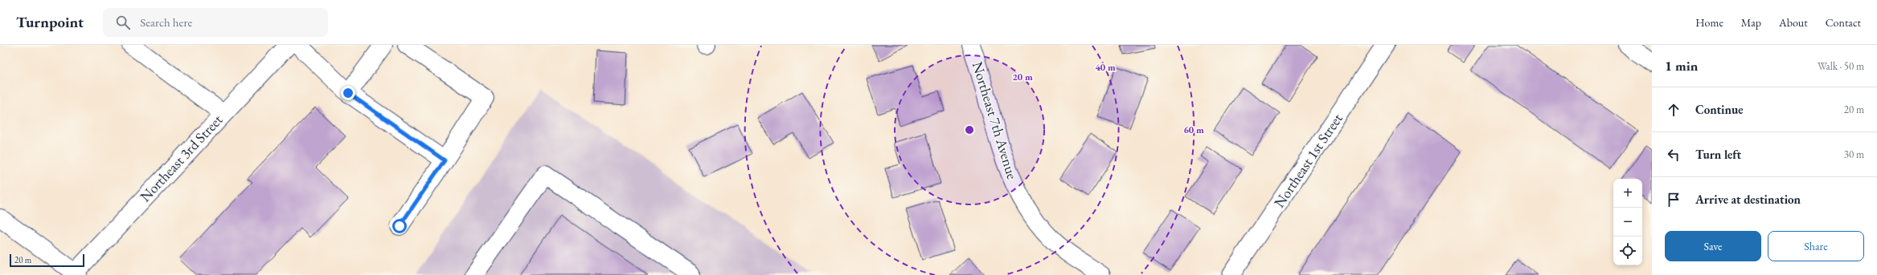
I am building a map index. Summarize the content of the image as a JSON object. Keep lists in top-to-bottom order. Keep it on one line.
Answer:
{"streets":{"street":["Northeast 7th Avenue","Northeast 3rd Street","Northeast 1st Street"]},"scale_bar":"20 m","page":{"header":"Turnpoint","search":"Search here","nav":["Home","Map","About","Contact"],"heading":["1 min","Walk · 50 m"],"list":[["Continue","20 m"],["Turn left","30 m"],"Arrive at destination"],"map_buttons":["+","−"],"buttons":["Save","Share"],"scale":"20 m"},"rings":["40 m","20 m","60 m"]}
